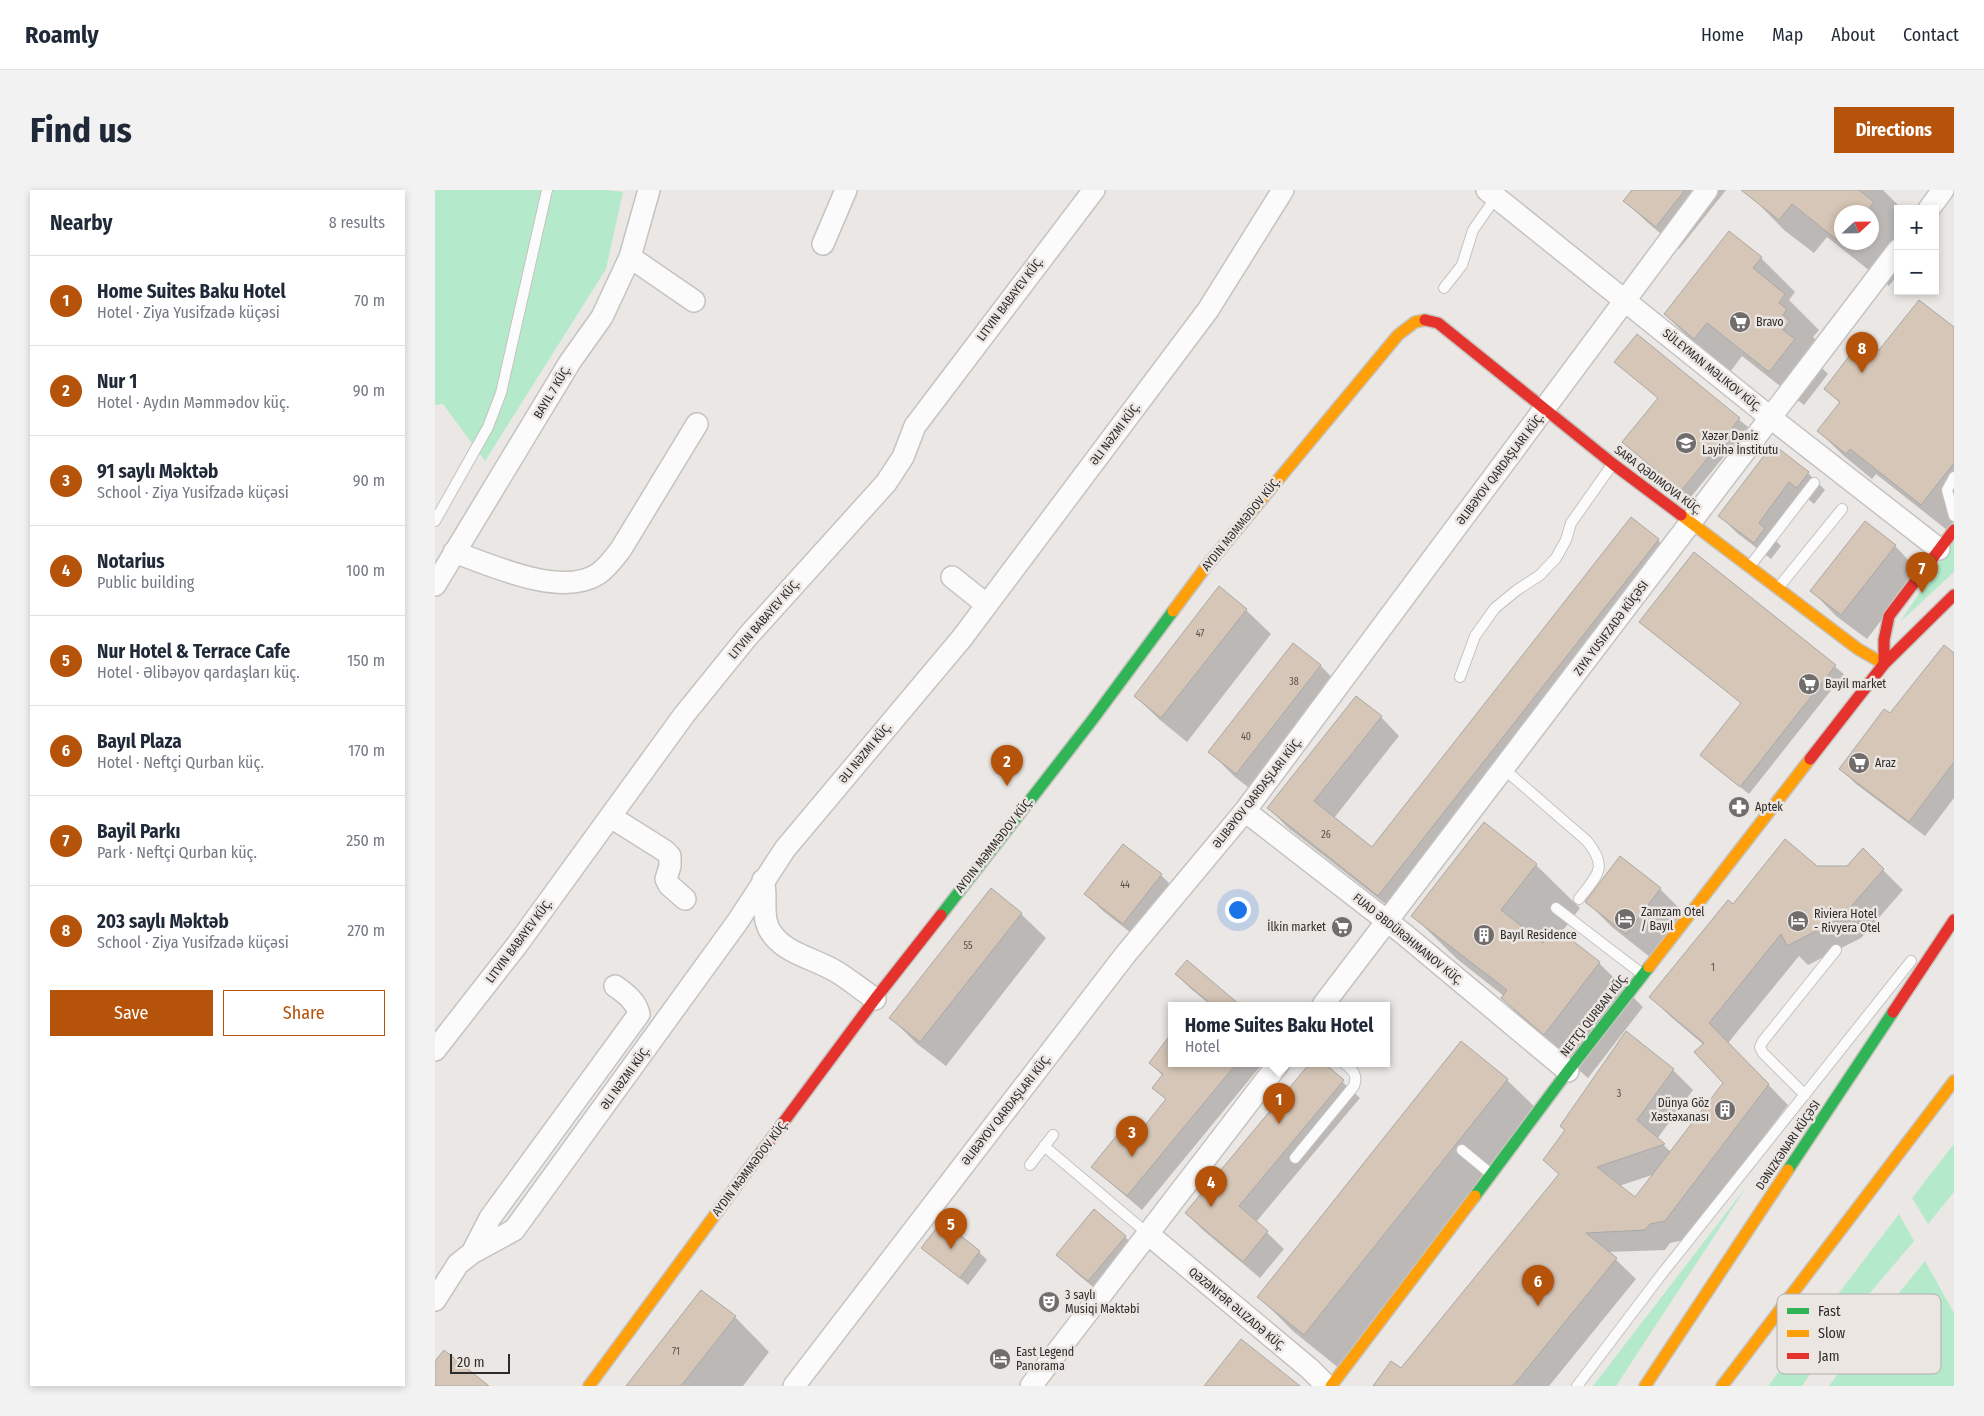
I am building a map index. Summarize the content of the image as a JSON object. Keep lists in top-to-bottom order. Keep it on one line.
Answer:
{"streets":{"main road":["SARA QƏDIMOVA KÜÇ.","NEFTÇI QURBAN KÜÇ."],"street":["LITVIN BABAYEV KÜÇ.","SÜLEYMAN MƏLIKOV KÜÇ.","ƏLI NƏZMI KÜÇ.","ZIYA YUSIFZADƏ KÜÇƏSI","FUAD ƏBDÜRƏHMANOV KÜÇ.","QƏZƏNFƏR ƏLIZADƏ KÜÇ."]},"crossings":[["SÜLEYMAN MƏLIKOV KÜÇ.","ZIYA YUSIFZADƏ KÜÇƏSI"],["SARA QƏDIMOVA KÜÇ.","ZIYA YUSIFZADƏ KÜÇƏSI"],["SARA QƏDIMOVA KÜÇ.","NEFTÇI QURBAN KÜÇ."],["ZIYA YUSIFZADƏ KÜÇƏSI","FUAD ƏBDÜRƏHMANOV KÜÇ."],["FUAD ƏBDÜRƏHMANOV KÜÇ.","NEFTÇI QURBAN KÜÇ."]],"places":{"supermarket":["Bravo","Bayil market","Araz","İlkin market"],"school or university":["Xəzər Dəniz Layihə İnstitutu"],"pharmacy":["Aptek"],"hotel":["Zamzam Otel / Bayıl","Riviera Hotel - Rivyera Otel","East Legend Panorama"],"building":["Bayıl Residence","Dünya Göz Xəstəxanası"],"theatre":["3 saylı Musiqi Məktəbi"]},"house_numbers":["47","38","40","26","44","55","1","3","71"],"legend":["Fast","Slow","Jam"],"scale_bar":"20 m","north":"right","page":{"header":"Roamly","nav":["Home","Map","About","Contact"],"buttons":["Directions",["Save","Share"]],"title":"Find us","heading":["Nearby","8 results"],"map_buttons":["+","−"],"list":[{"mark":"1","name":"Home Suites Baku Hotel","note":"Hotel · Ziya Yusifzadə küçəsi","value":"70 m"},{"mark":"2","name":"Nur 1","note":"Hotel · Aydın Məmmədov küç.","value":"90 m"},{"mark":"3","name":"91 saylı Məktəb","note":"School · Ziya Yusifzadə küçəsi","value":"90 m"},{"mark":"4","name":"Notarius","note":"Public building","value":"100 m"},{"mark":"5","name":"Nur Hotel & Terrace Cafe","note":"Hotel · Əlibəyov qardaşları küç.","value":"150 m"},{"mark":"6","name":"Bayıl Plaza","note":"Hotel · Neftçi Qurban küç.","value":"170 m"},{"mark":"7","name":"Bayil Parkı","note":"Park · Neftçi Qurban küç.","value":"250 m"},{"mark":"8","name":"203 saylı Məktəb","note":"School · Ziya Yusifzadə küçəsi","value":"270 m"}],"pins":["8","7","2","1","3","4","5","6"],"popup":["Home Suites Baku Hotel","Hotel"],"scale":"20 m"}}
